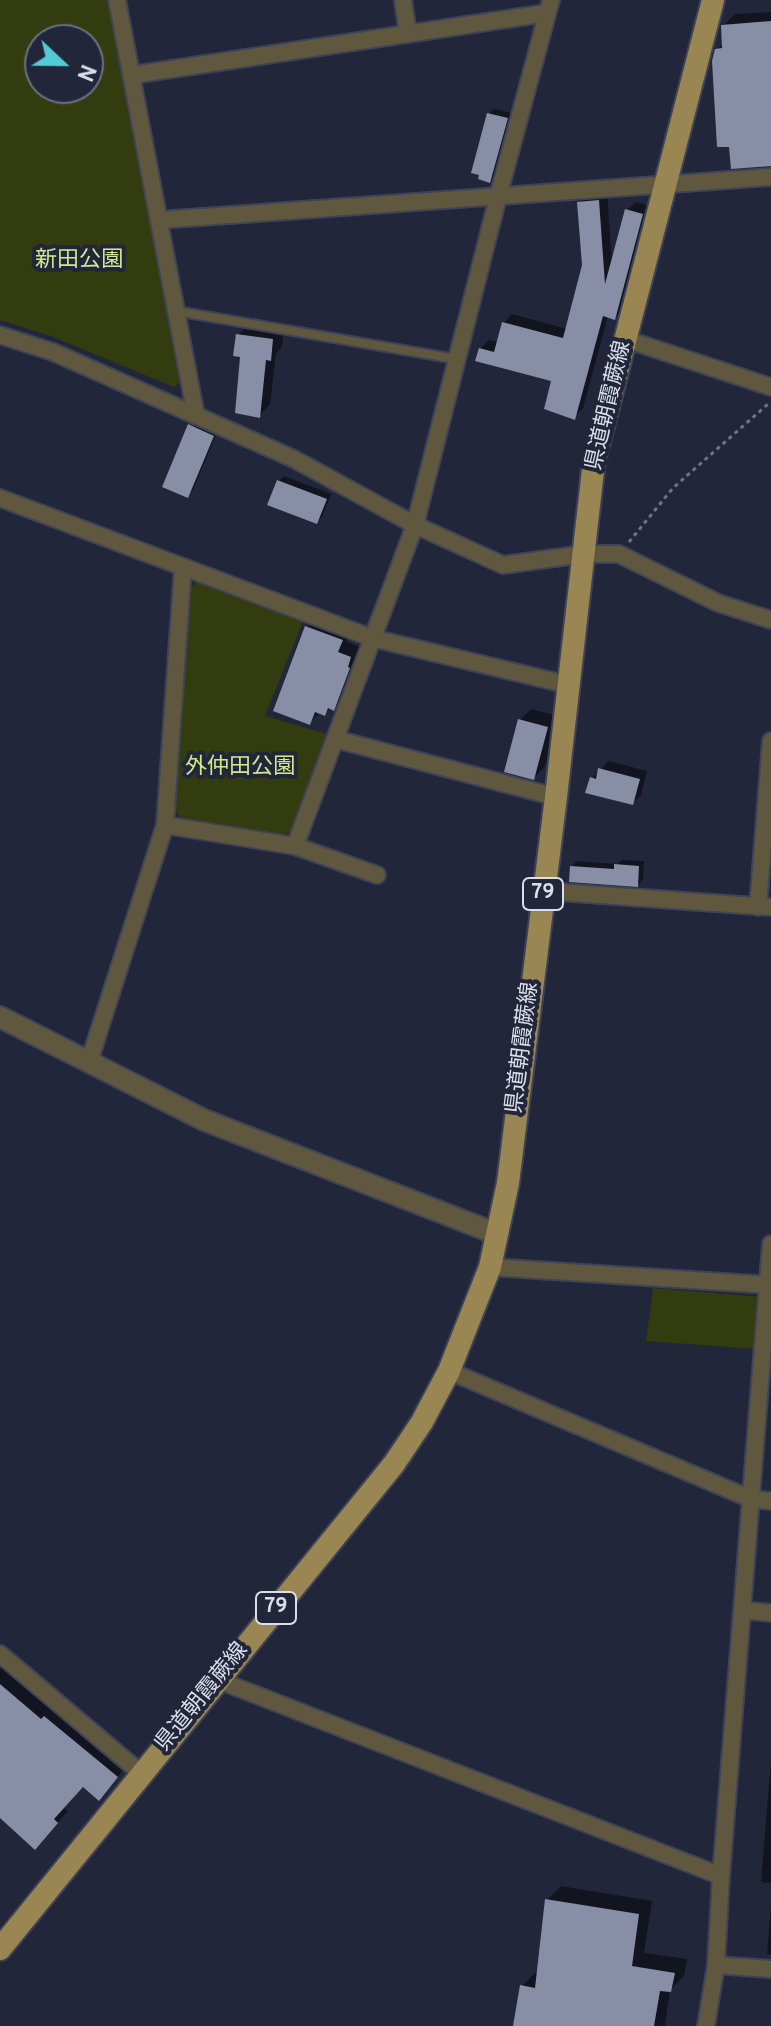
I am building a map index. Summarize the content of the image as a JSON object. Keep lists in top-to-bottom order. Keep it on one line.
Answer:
{"streets":{"main road":["県道朝霞蕨線","79"]},"parks":["新田公園","外仲田公園"],"north":"right"}
